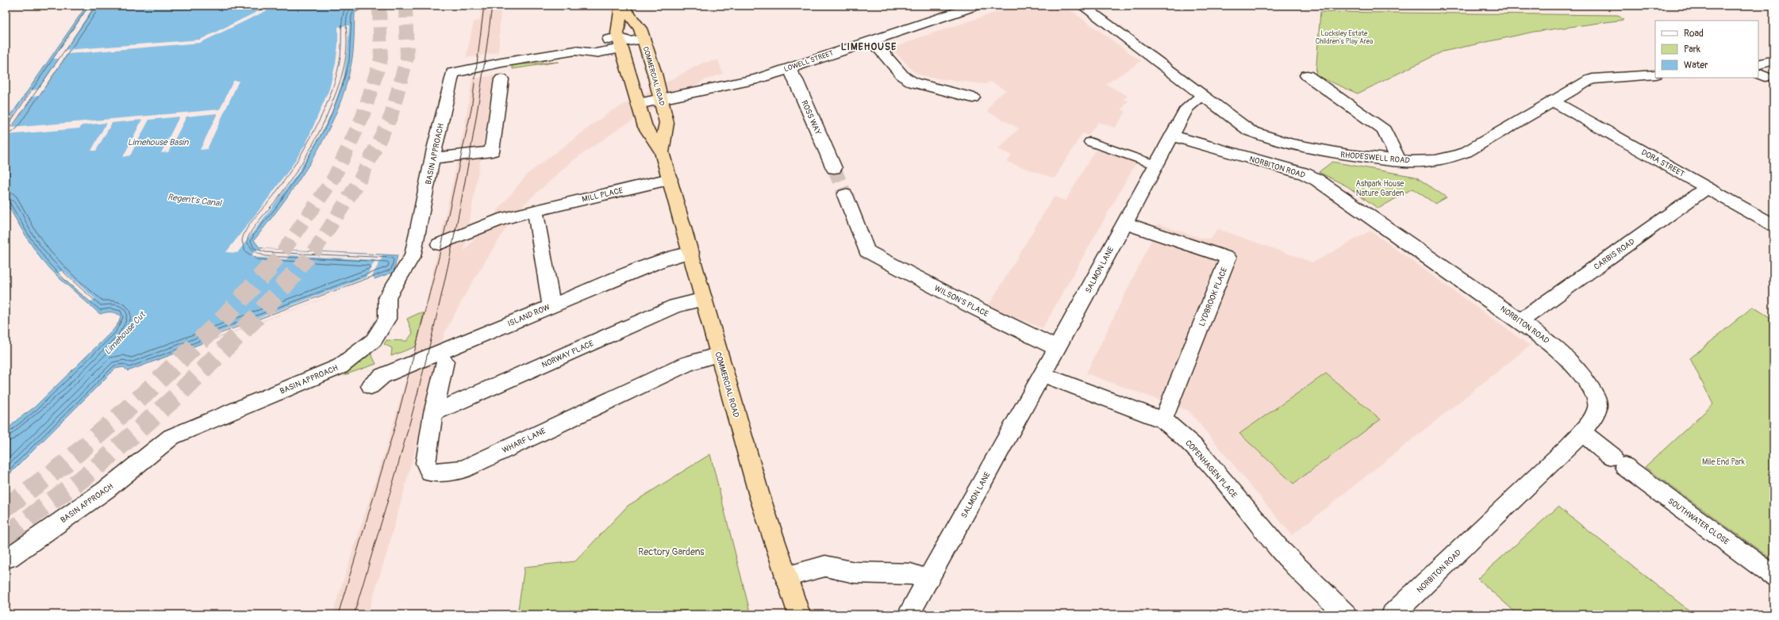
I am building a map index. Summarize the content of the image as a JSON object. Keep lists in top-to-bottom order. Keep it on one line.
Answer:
{"streets":{"highway":["COMMERCIAL ROAD"],"street":["LOWELL STREET","ROSS WAY","BASIN APPROACH","RHODESWELL ROAD","DORA STREET","NORBITON ROAD","MILL PLACE","CARBIS ROAD","SALMON LANE","LYDBROOK PLACE","WILSON'S PLACE","ISLAND ROW","NORWAY PLACE","WHARF LANE","COPENHAGEN PLACE","SOUTHWATER CLOSE"]},"crossings":[["LOWELL STREET","COMMERCIAL ROAD"],["LOWELL STREET","ROSS WAY"],["COMMERCIAL ROAD","BASIN APPROACH"],["COMMERCIAL ROAD","MILL PLACE"],["COMMERCIAL ROAD","ISLAND ROW"],["COMMERCIAL ROAD","NORWAY PLACE"],["COMMERCIAL ROAD","WHARF LANE"],["RHODESWELL ROAD","DORA STREET"],["RHODESWELL ROAD","SALMON LANE"],["DORA STREET","CARBIS ROAD"],["NORBITON ROAD","CARBIS ROAD"],["NORBITON ROAD","SALMON LANE"],["NORBITON ROAD","SOUTHWATER CLOSE"],["SALMON LANE","LYDBROOK PLACE"],["SALMON LANE","WILSON'S PLACE"],["SALMON LANE","COPENHAGEN PLACE"],["LYDBROOK PLACE","COPENHAGEN PLACE"],["NORWAY PLACE","WHARF LANE"]],"districts":["LIMEHOUSE"],"water":["Limehouse Basin","Regent's Canal","Limehouse Cut"],"parks":["Locksley Estate Children's Play Area","Ashpark House Nature Garden","Mile End Park","Rectory Gardens"],"legend":["Road","Park","Water"]}
